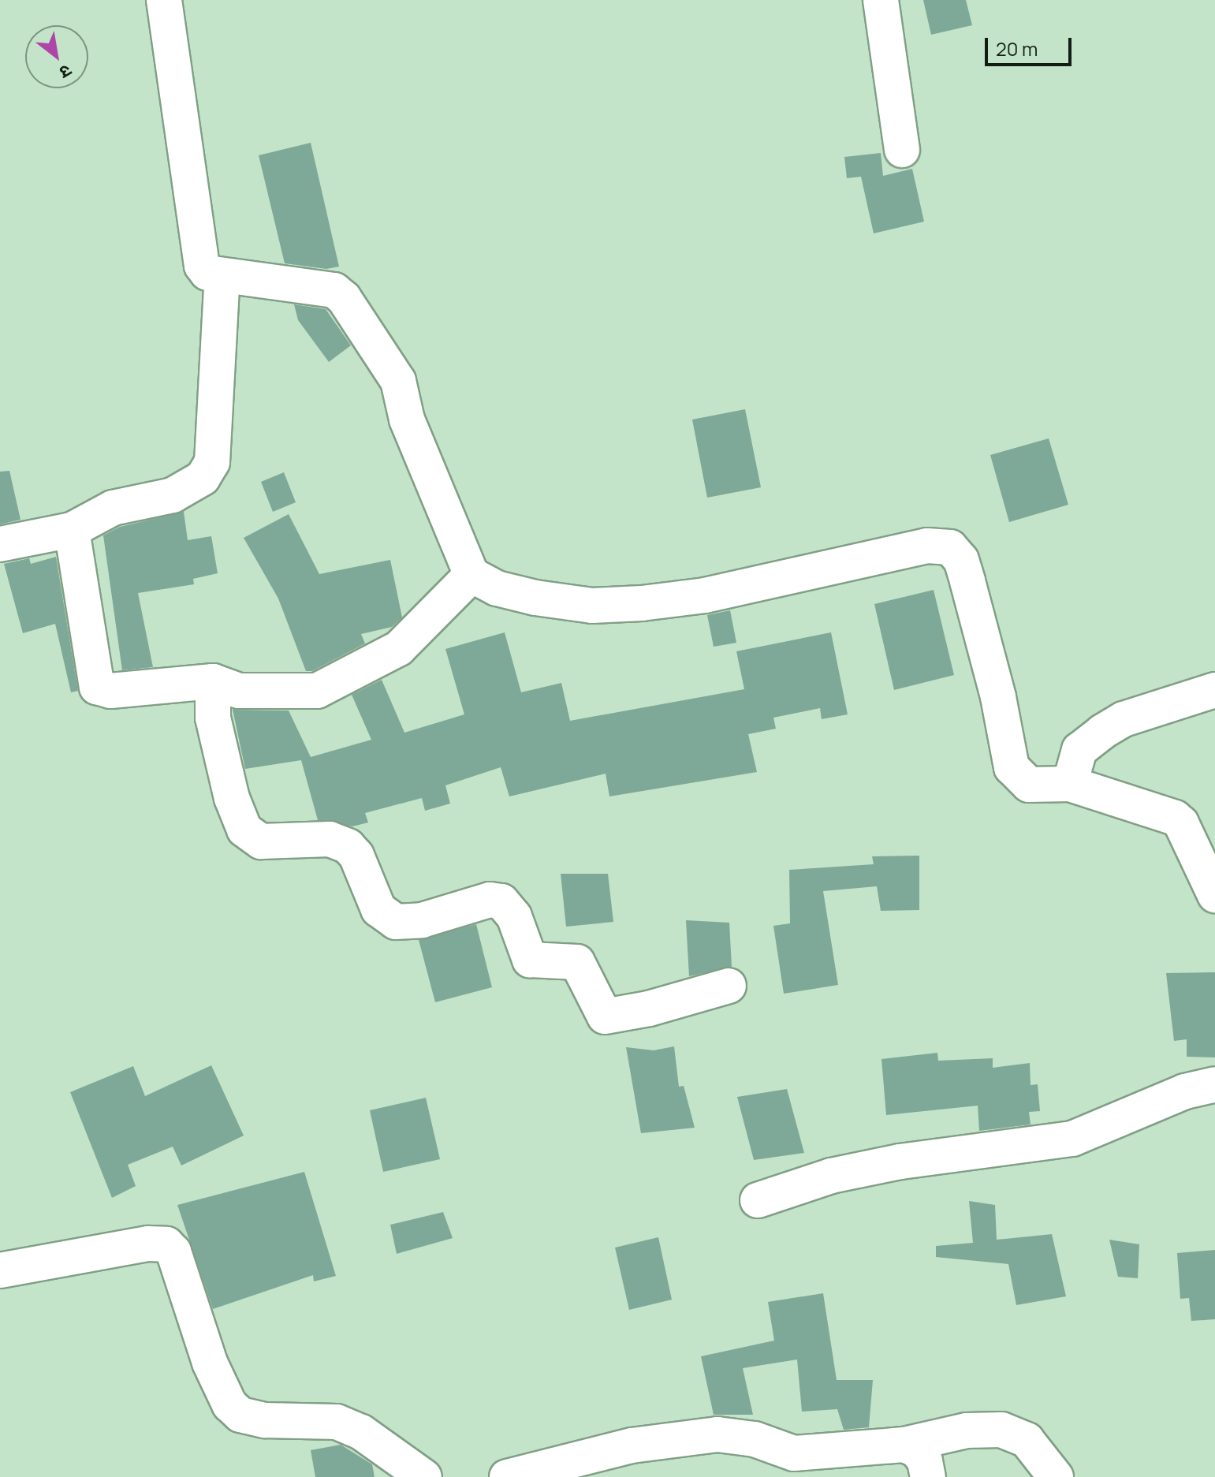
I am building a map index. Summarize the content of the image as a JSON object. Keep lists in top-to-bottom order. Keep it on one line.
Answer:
{"scale_bar":"20 m","north":"bottom right"}
